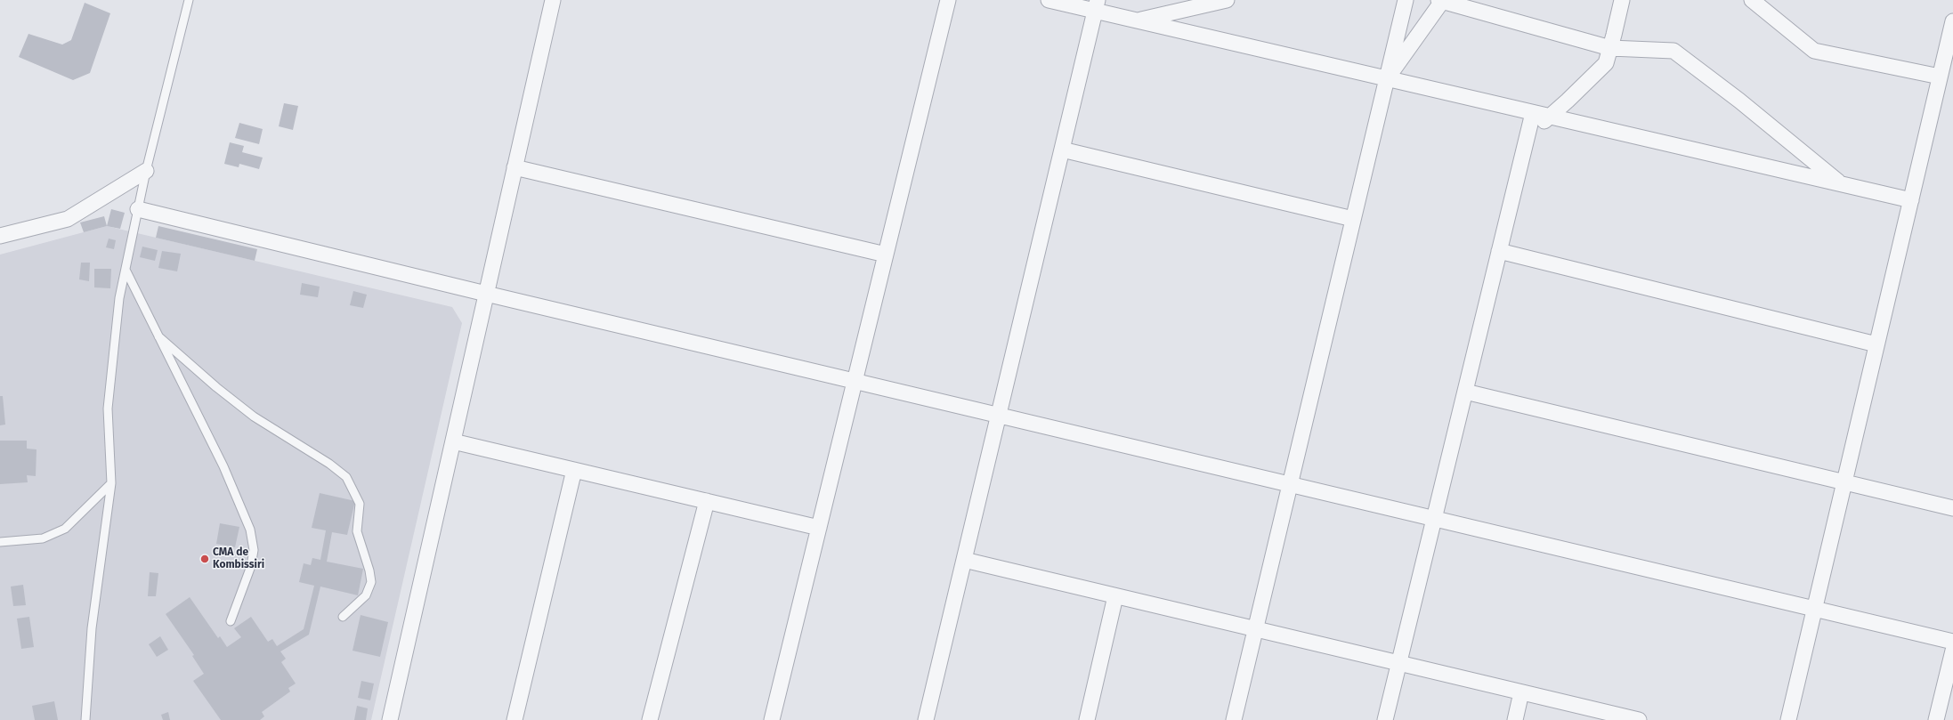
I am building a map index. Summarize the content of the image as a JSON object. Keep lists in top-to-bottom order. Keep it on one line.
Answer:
{"places":["CMA de Kombissiri"]}
